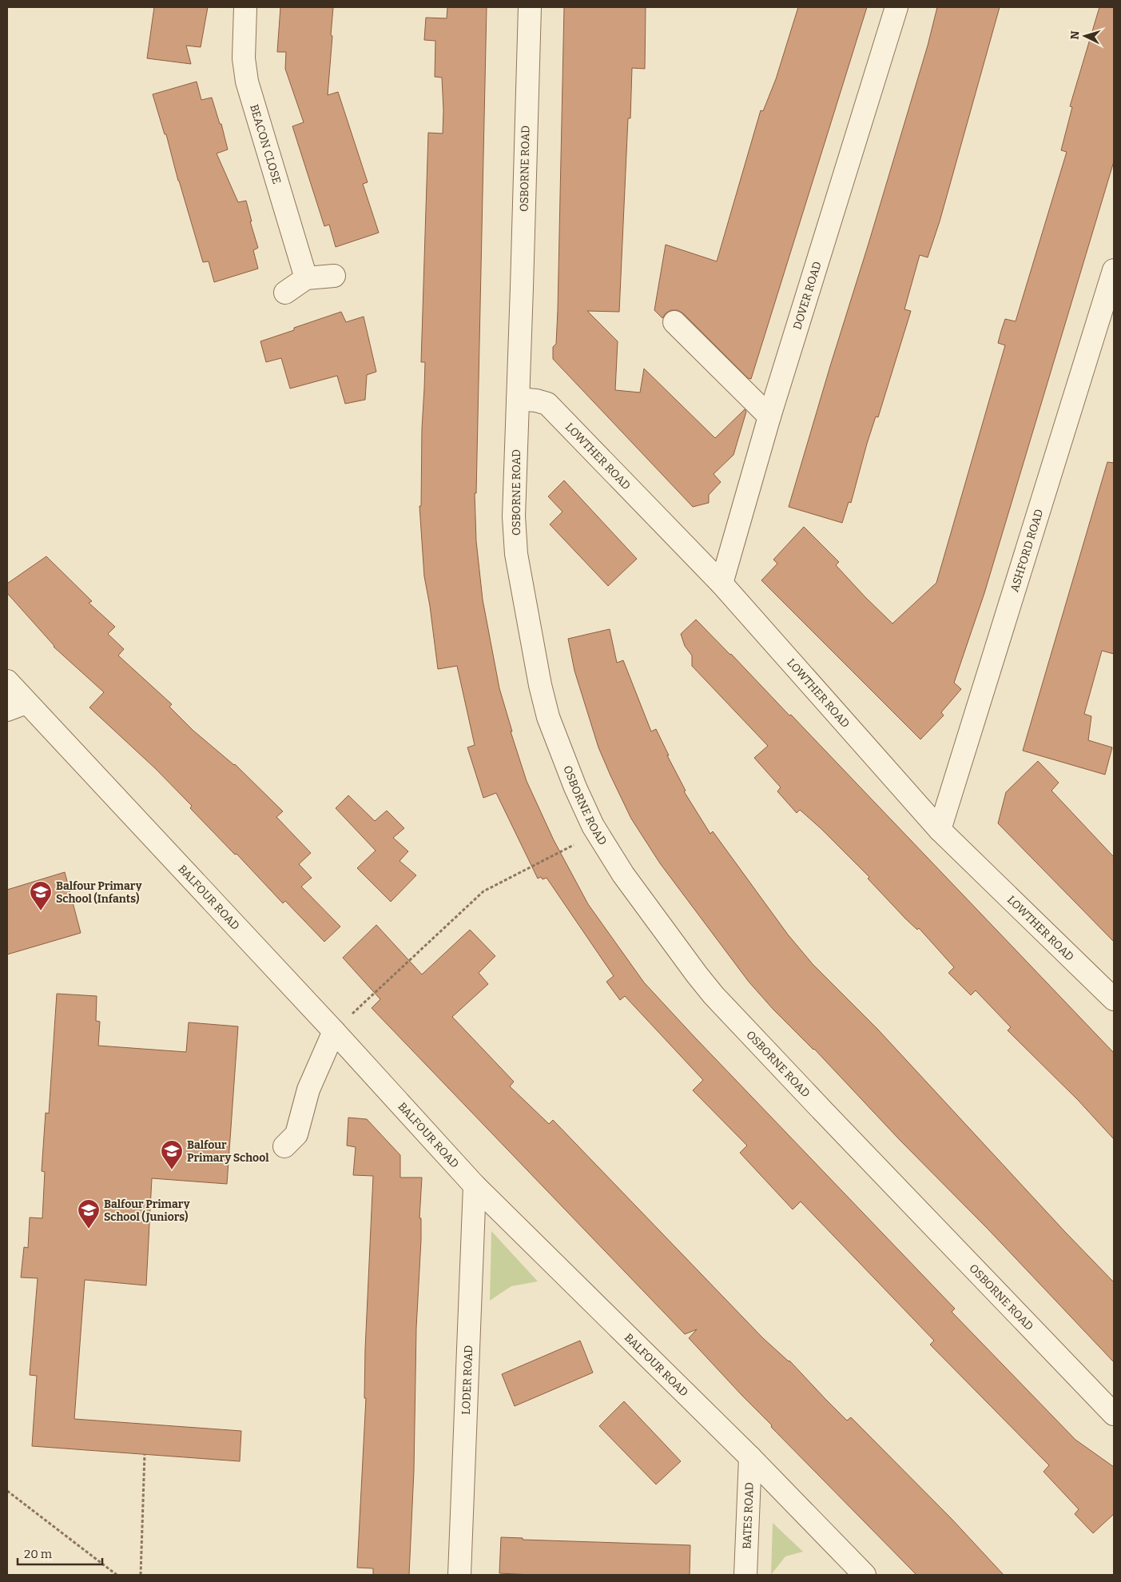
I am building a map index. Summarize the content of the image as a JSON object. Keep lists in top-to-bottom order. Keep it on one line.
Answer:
{"streets":{"street":["BEACON CLOSE","OSBORNE ROAD","DOVER ROAD","LOWTHER ROAD","ASHFORD ROAD","BALFOUR ROAD","LODER ROAD","BATES ROAD"]},"crossings":[["OSBORNE ROAD","LOWTHER ROAD"],["DOVER ROAD","LOWTHER ROAD"],["LOWTHER ROAD","ASHFORD ROAD"],["BALFOUR ROAD","LODER ROAD"],["BALFOUR ROAD","BATES ROAD"]],"places":{"school or university":["Balfour Primary School (Infants)","Balfour Primary School","Balfour Primary School (Juniors)"]},"scale_bar":"20 m","north":"left"}
